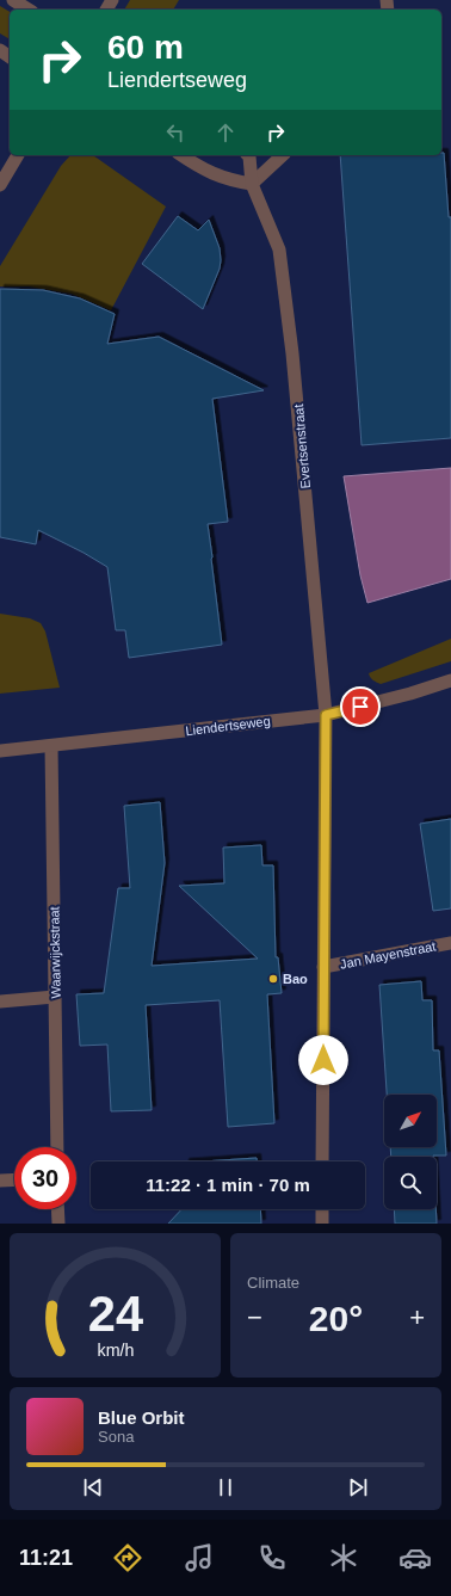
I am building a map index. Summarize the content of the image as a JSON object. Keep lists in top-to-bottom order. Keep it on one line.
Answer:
{"streets":{"street":["Evertsenstraat","Liendertseweg","Waarwijckstraat","Jan Mayenstraat"]},"crossings":[["Evertsenstraat","Liendertseweg"],["Evertsenstraat","Jan Mayenstraat"],["Liendertseweg","Waarwijckstraat"]],"places":["Bao"],"north":"top right","page":{"turn":["60 m","Liendertseweg"],"limit":"30","trip":"11:22 · 1 min · 70 m","tile":"Climate","heat":["−","20°","+"],"song":["Blue Orbit","Sona"],"tabs":"11:21","gauge":["24","km/h"]}}
